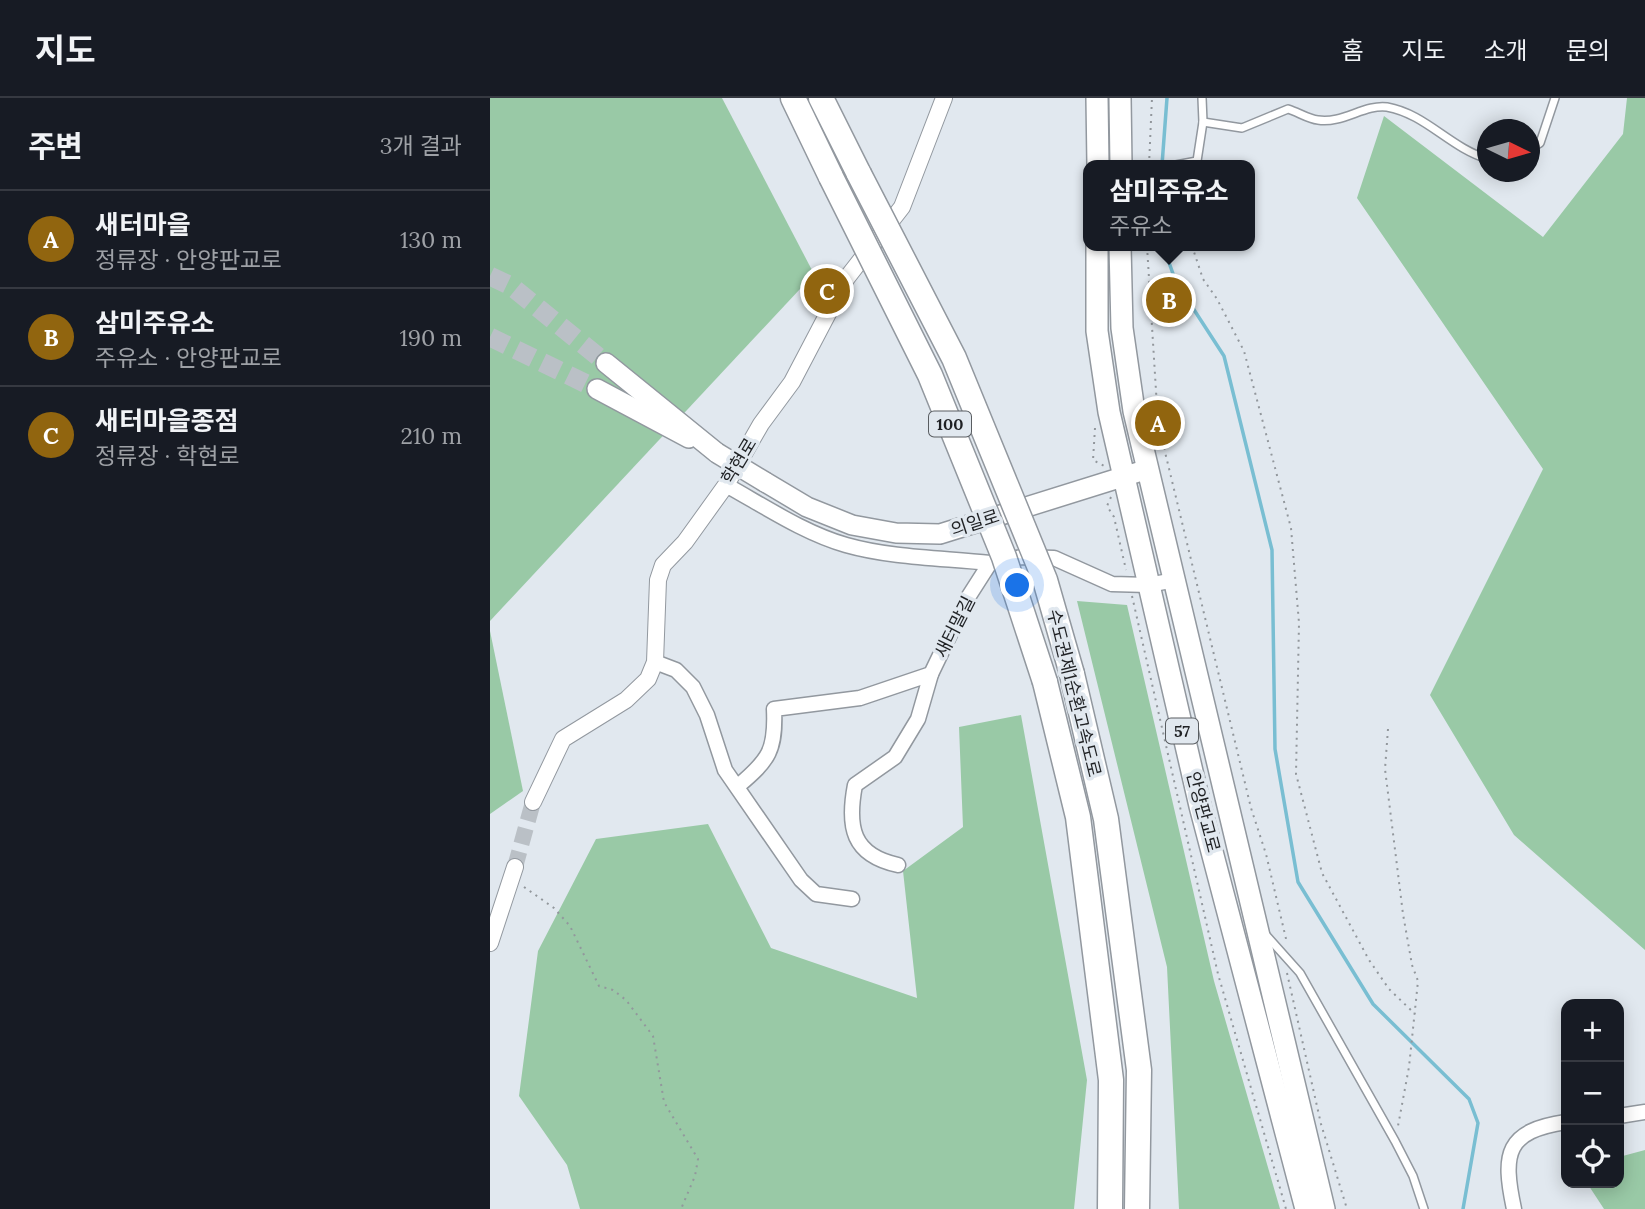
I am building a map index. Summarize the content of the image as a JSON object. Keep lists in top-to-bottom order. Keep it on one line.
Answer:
{"streets":{"highway":["100","수도권제1순환고속도로"],"main road":["의일로","57","안양판교로"],"street":["학현로","새터말길"]},"crossings":[["의일로","안양판교로"]],"north":"right","page":{"header":"지도","nav":["홈","지도","소개","문의"],"heading":["주변","3개 결과"],"popup":["삼미주유소","주유소"],"list":[{"mark":"A","name":"새터마을","note":"정류장 · 안양판교로","value":"130 m"},{"mark":"B","name":"삼미주유소","note":"주유소 · 안양판교로","value":"190 m"},{"mark":"C","name":"새터마을종점","note":"정류장 · 학현로","value":"210 m"}],"pins":["C","B","A"],"map_buttons":["+","−"]}}
